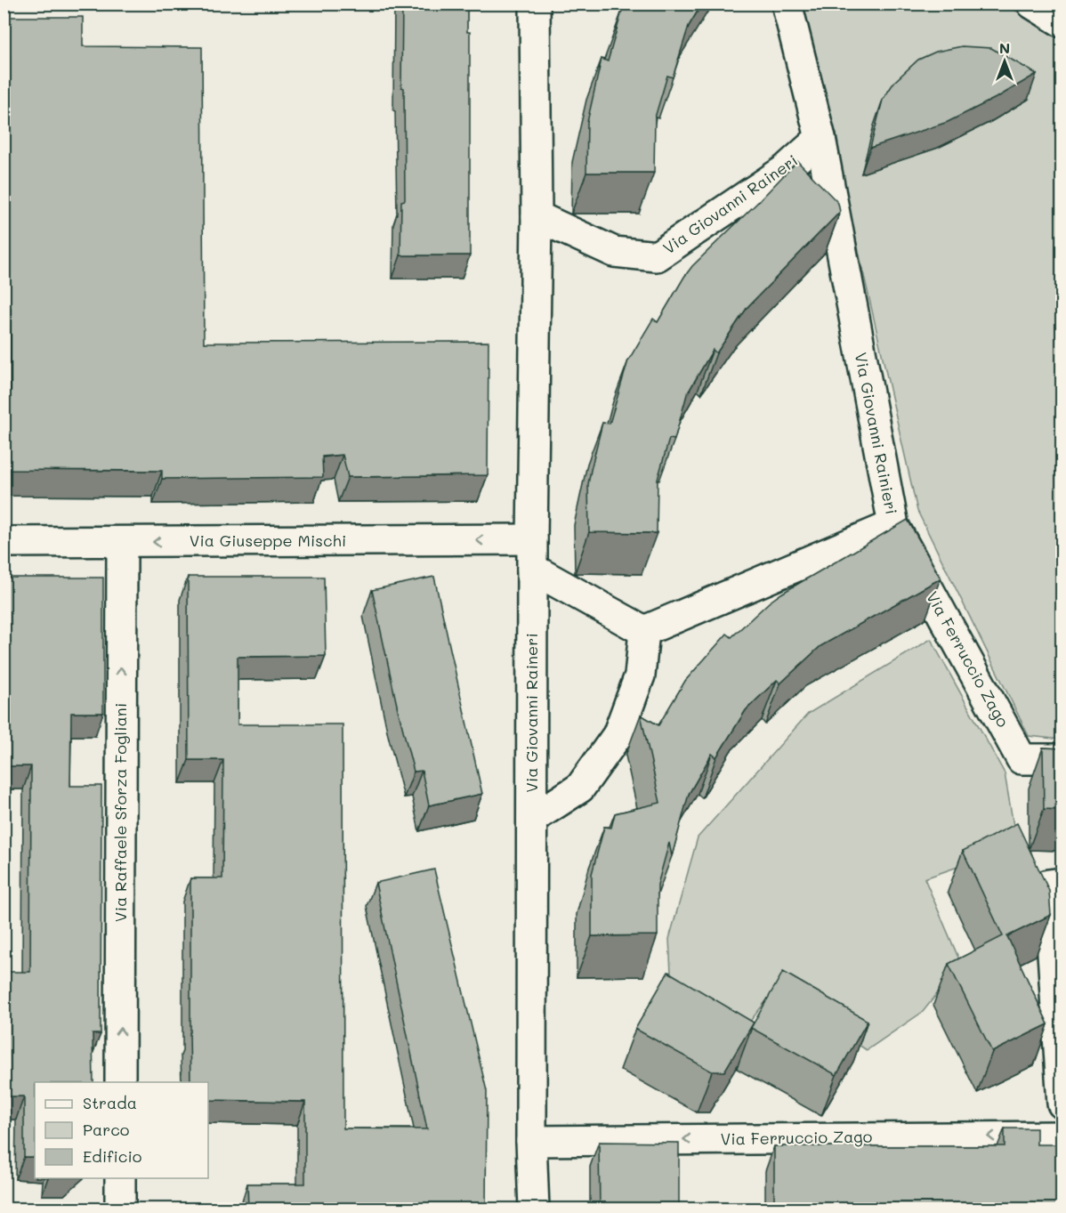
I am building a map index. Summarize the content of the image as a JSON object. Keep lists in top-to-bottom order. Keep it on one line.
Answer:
{"streets":{"street":["Via Giovanni Raineri","Via Giovanni Rainieri","Via Giuseppe Mischi","Via Ferruccio Zago","Via Raffaele Sforza Fogliani"]},"crossings":[["Via Giovanni Raineri","Via Giovanni Rainieri"],["Via Giovanni Raineri","Via Giuseppe Mischi"],["Via Giovanni Raineri","Via Ferruccio Zago"],["Via Giovanni Rainieri","Via Ferruccio Zago"],["Via Giuseppe Mischi","Via Raffaele Sforza Fogliani"]],"one_way":["Via Giuseppe Mischi","Via Ferruccio Zago","Via Raffaele Sforza Fogliani"],"legend":["Strada","Parco","Edificio"],"north":"top"}
